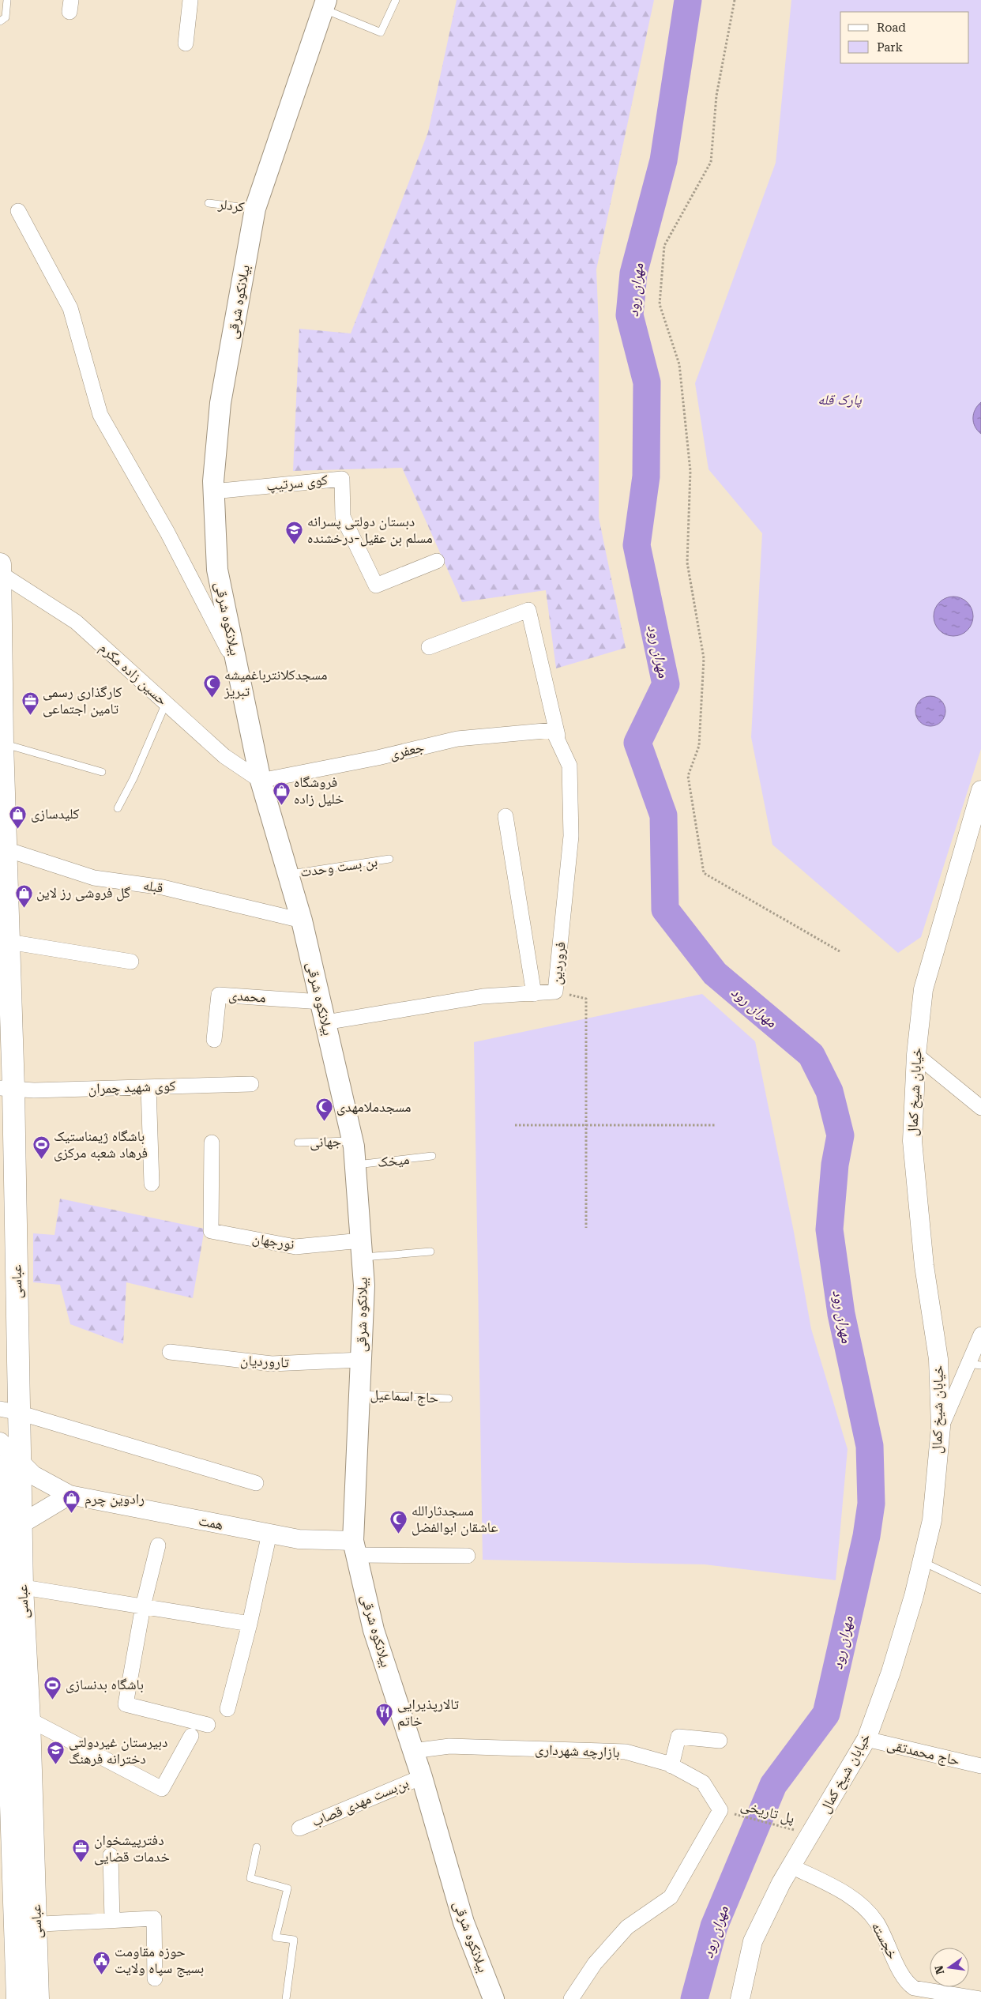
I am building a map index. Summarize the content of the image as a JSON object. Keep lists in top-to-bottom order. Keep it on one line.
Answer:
{"streets":{"main road":["بیلانکوه شرقی","عباسى"],"street":["کوی سرتیپ","حسین زاده مکرم","جعفری","قبله","فروردین","محمدی","کوی شهید چمران","خیابان شیخ کمال","نورجهان","تاروردیان","همت","بازارچه شهرداری","حاج محمدتقی","بن‌بست مهدی قصاب","خجسته"],"lane":["کردلر","بن بست وحدت","جهانی","میخک","حاج اسماعیل"],"path":["پل تاریخی"]},"crossings":[["کردلر","بیلانکوه شرقی"],["بیلانکوه شرقی","کوی سرتیپ"],["بیلانکوه شرقی","حسین زاده مکرم"],["بیلانکوه شرقی","جعفری"],["بیلانکوه شرقی","بن بست وحدت"],["بیلانکوه شرقی","قبله"],["بیلانکوه شرقی","فروردین"],["بیلانکوه شرقی","محمدی"],["بیلانکوه شرقی","جهانی"],["بیلانکوه شرقی","میخک"],["بیلانکوه شرقی","نورجهان"],["بیلانکوه شرقی","تاروردیان"],["بیلانکوه شرقی","حاج اسماعیل"],["بیلانکوه شرقی","همت"],["بیلانکوه شرقی","بازارچه شهرداری"],["بیلانکوه شرقی","بن‌بست مهدی قصاب"],["حسین زاده مکرم","جعفری"],["حسین زاده مکرم","عباسى"],["جعفری","فروردین"],["قبله","عباسى"],["کوی شهید چمران","عباسى"],["خیابان شیخ کمال","حاج محمدتقی"],["خیابان شیخ کمال","پل تاریخی"],["خیابان شیخ کمال","خجسته"],["عباسى","همت"],["بازارچه شهرداری","پل تاریخی"]],"water":["مهران رود"],"parks":["پارک قله"],"places":{"school or university":["دبستان دولتی پسرانه مسلم بن عقیل-درخشنده","دبیرستان غیردولتی دخترانه فرهنگ"],"mosque":["مسجدکلانترباغمیشه تبریز","مسجدملامهدی","مسجدثارالله عاشقان ابوالفضل"],"office":["کارگذاری رسمی تامین اجتماعی","دفترپیشخوان خدمات قضایی"],"shop":["فروشگاه خلیل زاده","کلیدسازی","گل فروشی رز لاین","رادوین چرم"],"sports":["باشگاه ژیمناستیک فرهاد شعبه مرکزی","باشگاه بدنسازی"],"restaurant":["تالارپذیرایی خاتم"],"public building":["حوزه مقاومت بسیج سپاه ولایت"]},"legend":["Road","Park"],"north":"left"}
